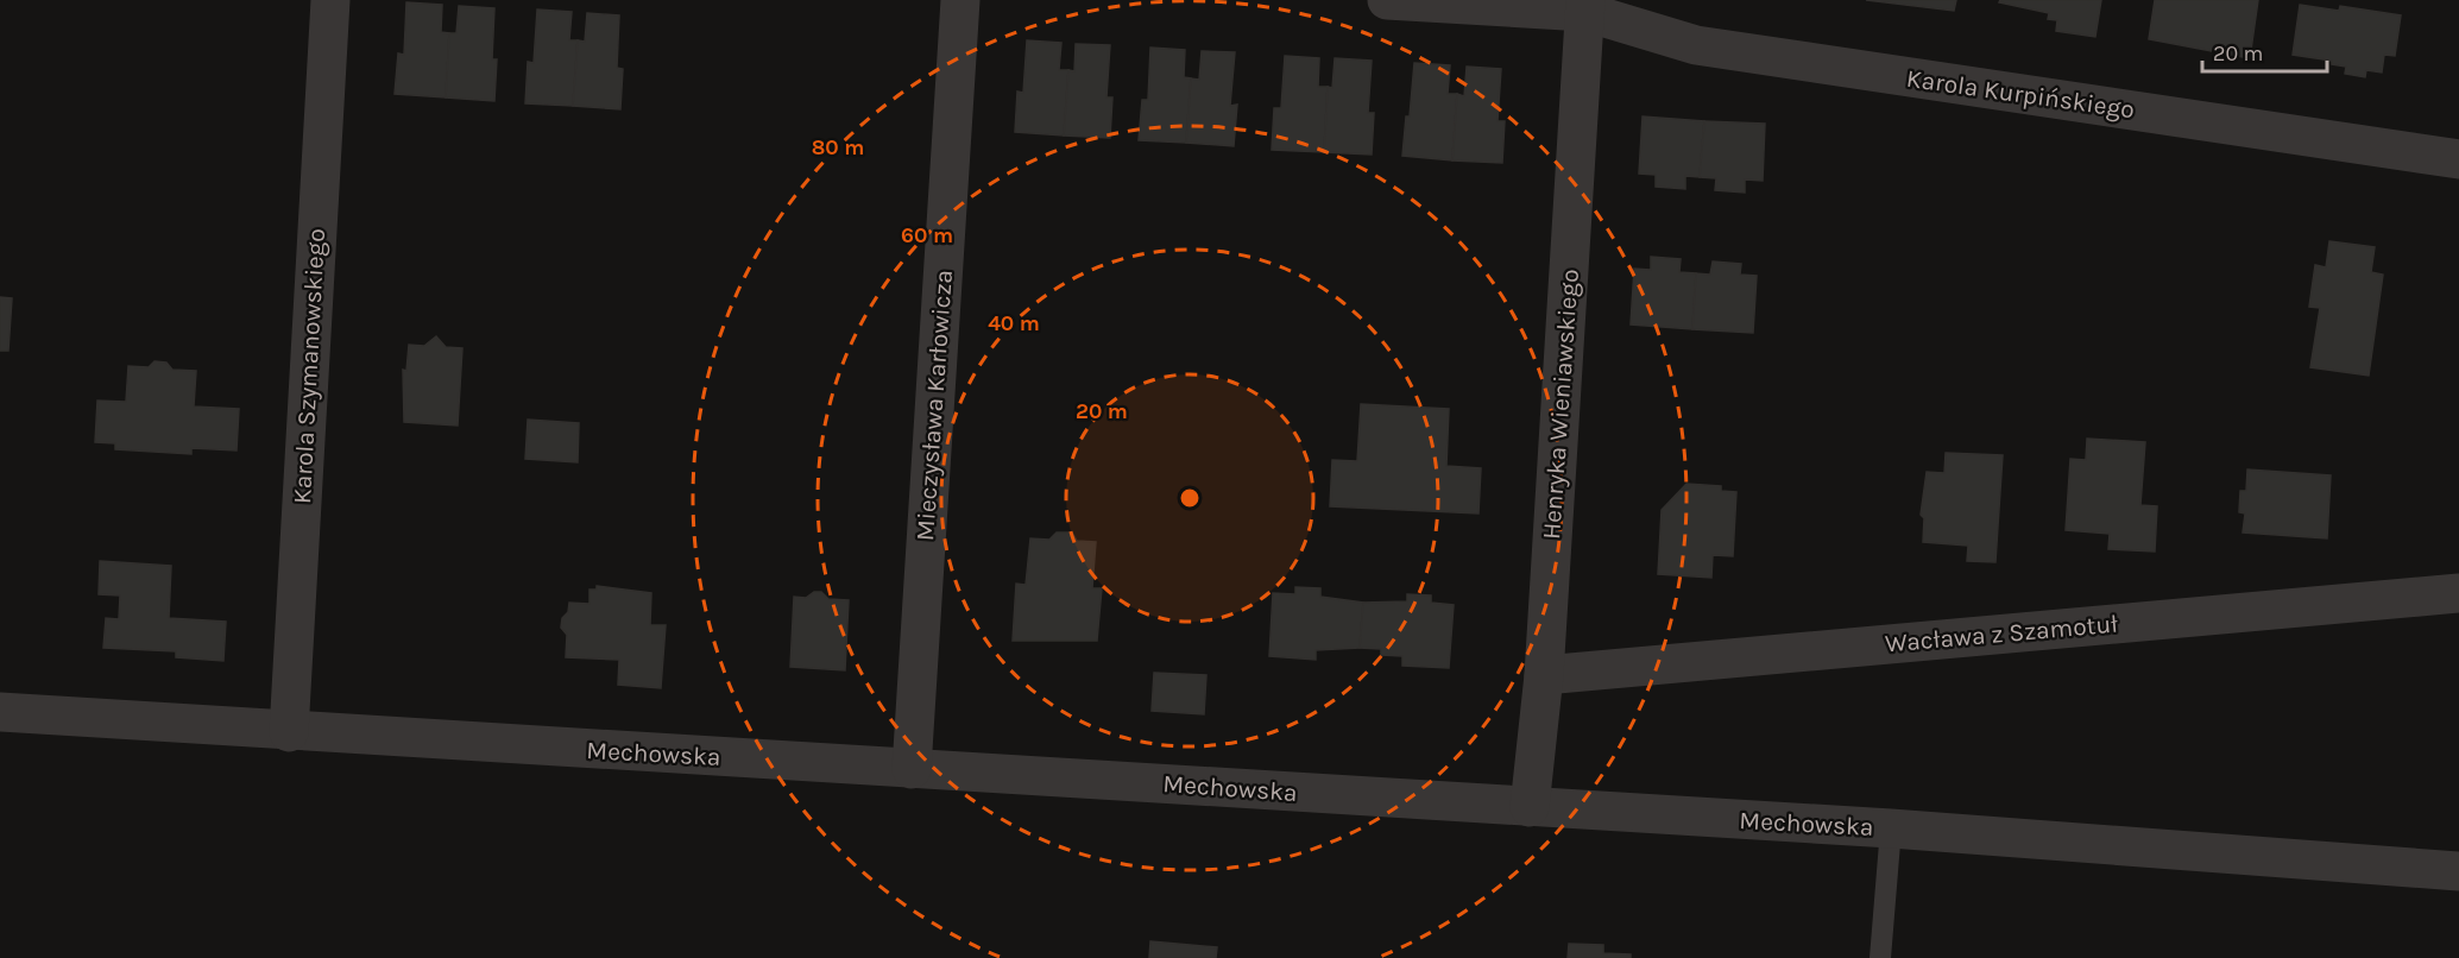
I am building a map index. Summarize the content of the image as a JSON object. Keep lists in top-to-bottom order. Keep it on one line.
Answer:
{"streets":{"street":["Karola Kurpińskiego","Karola Szymanowskiego","Henryka Wieniawskiego","Mieczysława Karłowicza","Wacława z Szamotuł","Mechowska"]},"crossings":[["Karola Kurpińskiego","Henryka Wieniawskiego"],["Karola Szymanowskiego","Mechowska"],["Henryka Wieniawskiego","Wacława z Szamotuł"],["Henryka Wieniawskiego","Mechowska"],["Mieczysława Karłowicza","Mechowska"]],"scale_bar":"20 m","rings":["80 m","60 m","40 m","20 m"]}
